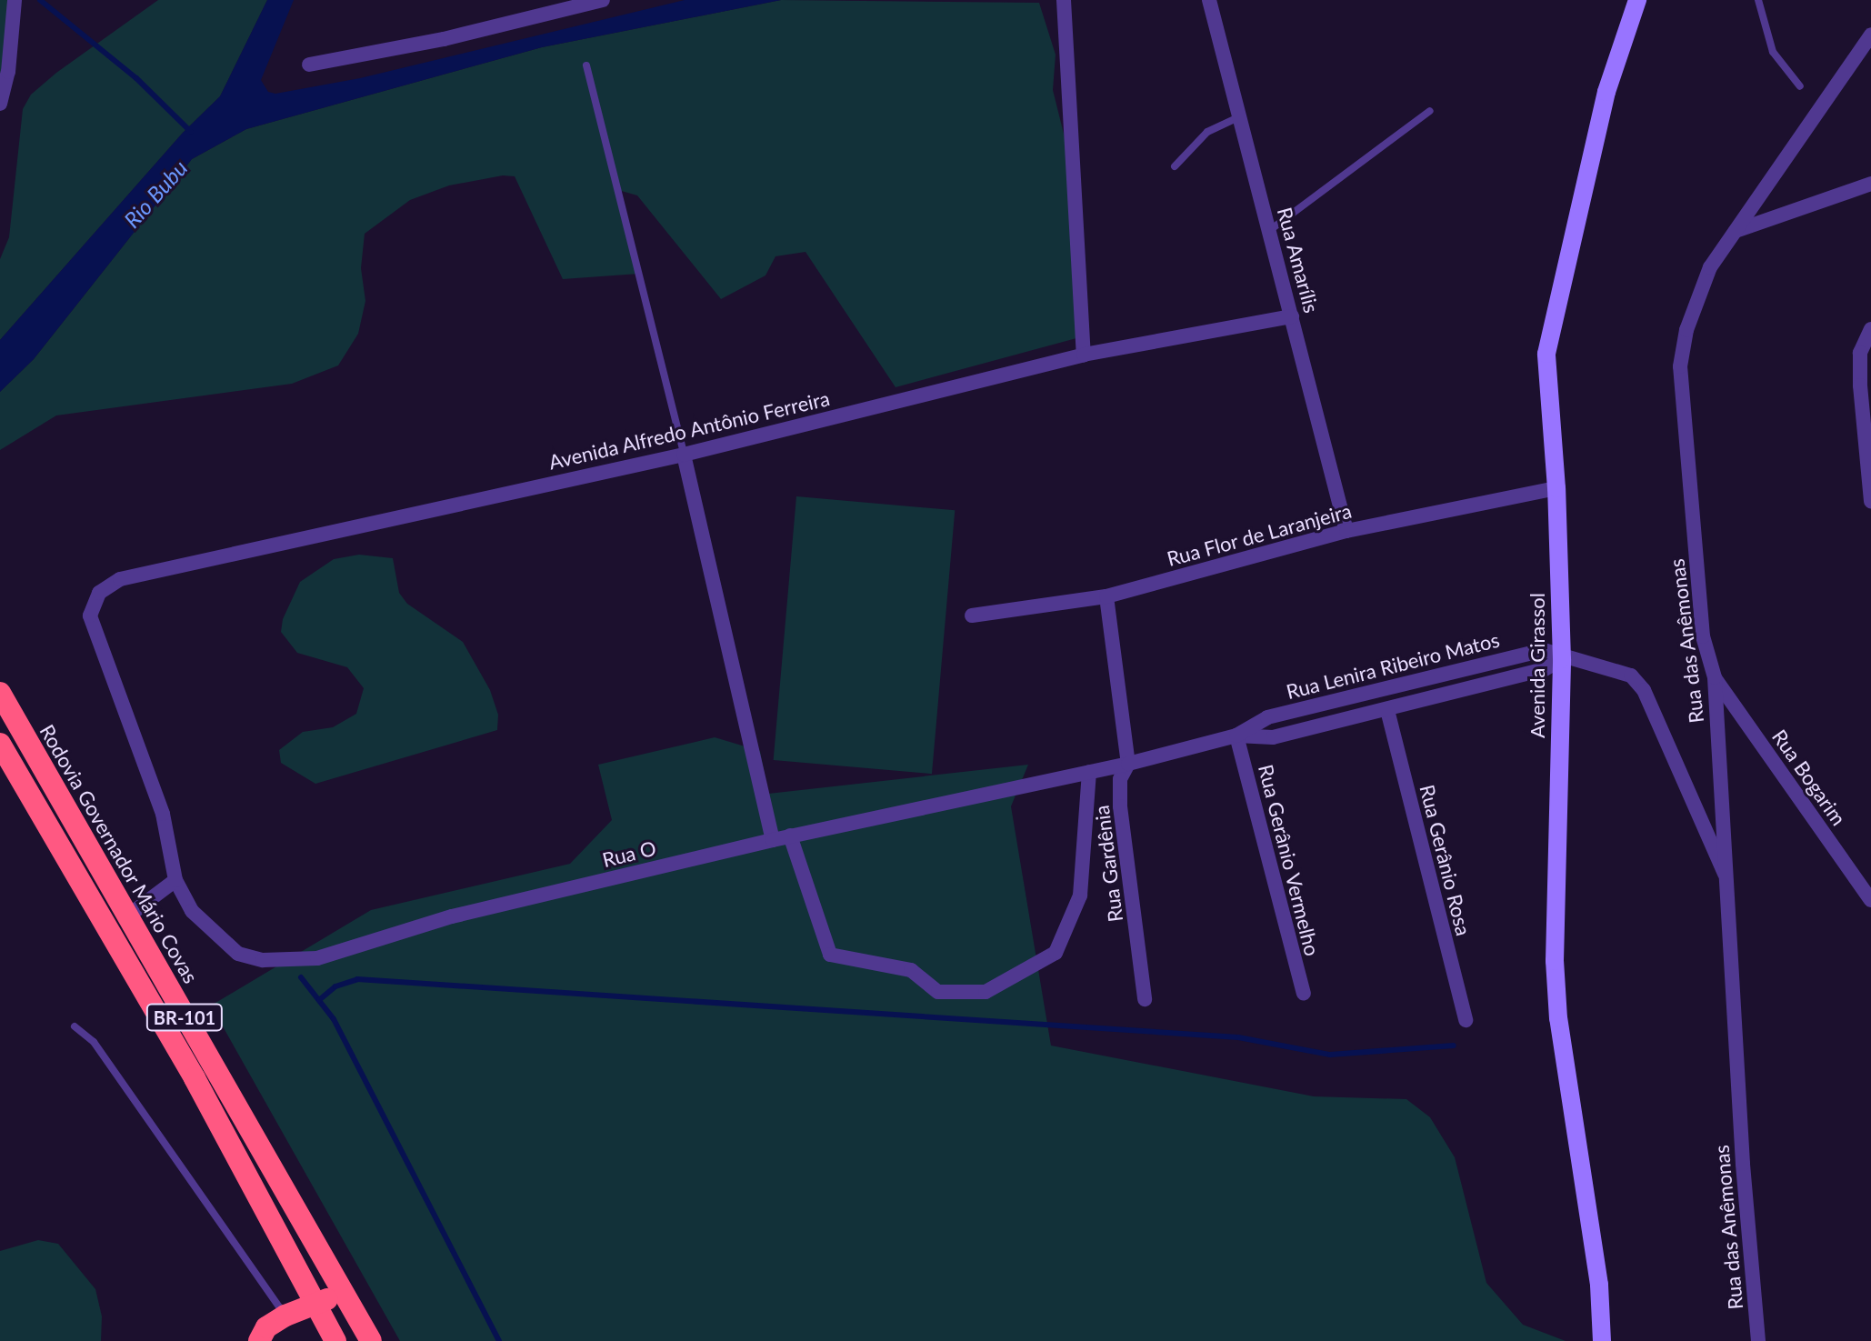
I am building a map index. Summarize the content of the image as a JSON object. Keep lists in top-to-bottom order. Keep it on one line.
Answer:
{"streets":{"highway":["Rodovia Governador Mário Covas","BR-101"],"street":["Rua Amarílis","Avenida Alfredo Antônio Ferreira","Rua Flor de Laranjeira","Rua das Anêmonas","Rua Lenira Ribeiro Matos","Avenida Girassol","Rua Bogarim","Rua O","Rua Gerânio Vermelho","Rua Gerânio Rosa","Rua Gardênia"]},"crossings":[["Rua Amarílis","Avenida Alfredo Antônio Ferreira"],["Rua Amarílis","Rua Flor de Laranjeira"],["Avenida Alfredo Antônio Ferreira","Rua O"],["Rua Flor de Laranjeira","Avenida Girassol"],["Rua Flor de Laranjeira","Rua Gardênia"],["Rua das Anêmonas","Rua Lenira Ribeiro Matos"],["Rua das Anêmonas","Rua Bogarim"],["Rua Lenira Ribeiro Matos","Avenida Girassol"],["Rua Lenira Ribeiro Matos","Rua O"],["Rua Lenira Ribeiro Matos","Rua Gerânio Vermelho"],["Rua Lenira Ribeiro Matos","Rua Gerânio Rosa"],["Rua Lenira Ribeiro Matos","Rua Gardênia"],["Rua O","Rua Gardênia"]],"water":["Rio Bubu"]}
